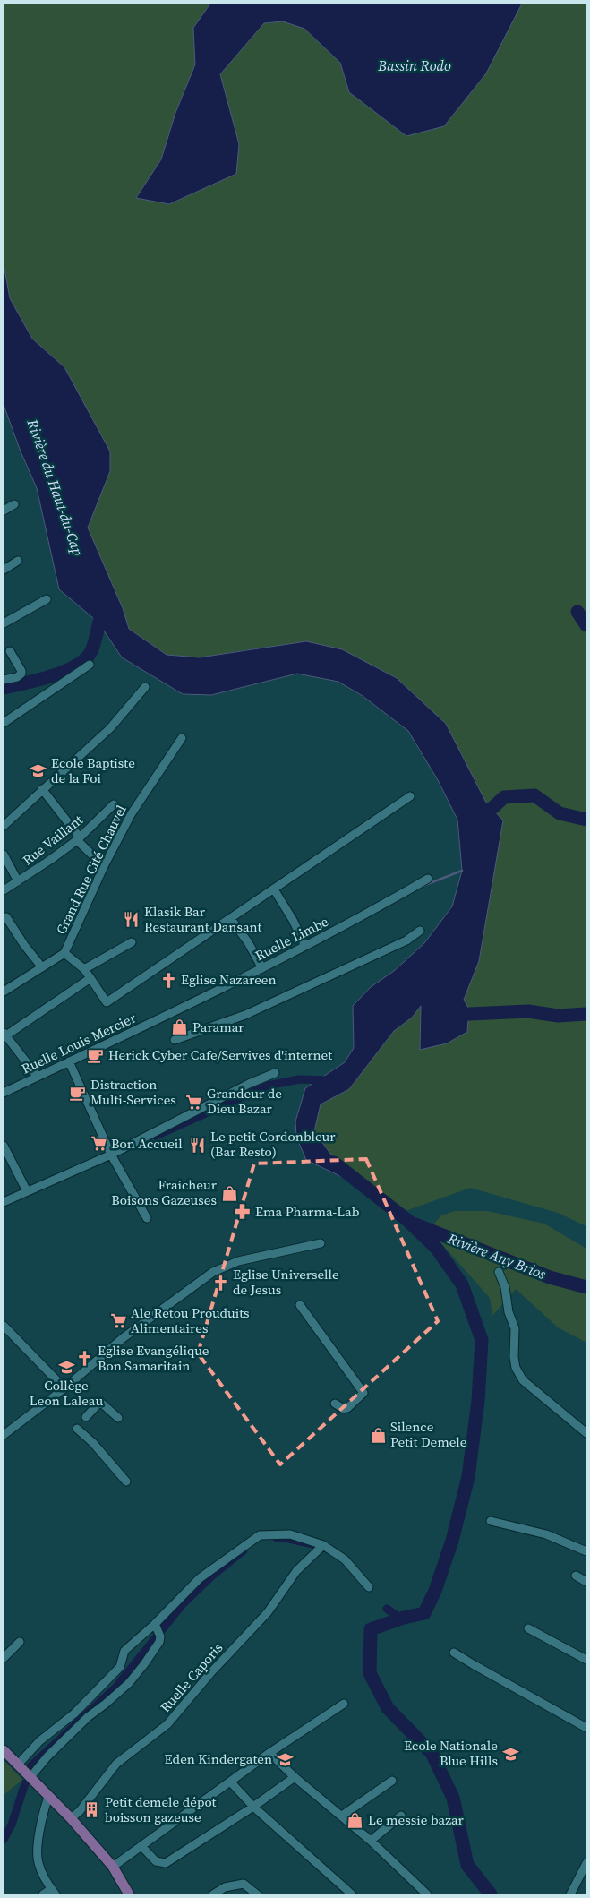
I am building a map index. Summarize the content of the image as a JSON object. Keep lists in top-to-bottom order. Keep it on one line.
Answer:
{"streets":{"street":["Rue Vaillant","Grand Rue Cité Chauvel","Ruelle Limbe","Ruelle Louis Mercier","Ruelle Caporis"]},"crossings":[["Ruelle Limbe","Ruelle Louis Mercier"]],"water":["Bassin Rodo","Rivière du Haut-du-Cap","Rivière Any Brios"],"places":{"school or university":["Ecole Baptiste de la Foi","Collège Leon Laleau","Ecole Nationale Blue Hills","Eden Kindergaten"],"restaurant":["Klasik Bar Restaurant Dansant","Le petit Cordonbleur (Bar Resto)"],"church":["Eglise Nazareen","Eglise Universelle de Jesus","Eglise Evangélique Bon Samaritain"],"shop":["Paramar","Fraicheur Boisons Gazeuses","Silence Petit Demele","Le messie bazar"],"cafe":["Herick Cyber Cafe/Servives d'internet","Distraction Multi-Services"],"supermarket":["Grandeur de Dieu Bazar","Bon Accueil","Ale Retou Prouduits Alimentaires"],"pharmacy":["Ema Pharma-Lab"],"building":["Petit demele dépot boisson gazeuse"]}}
